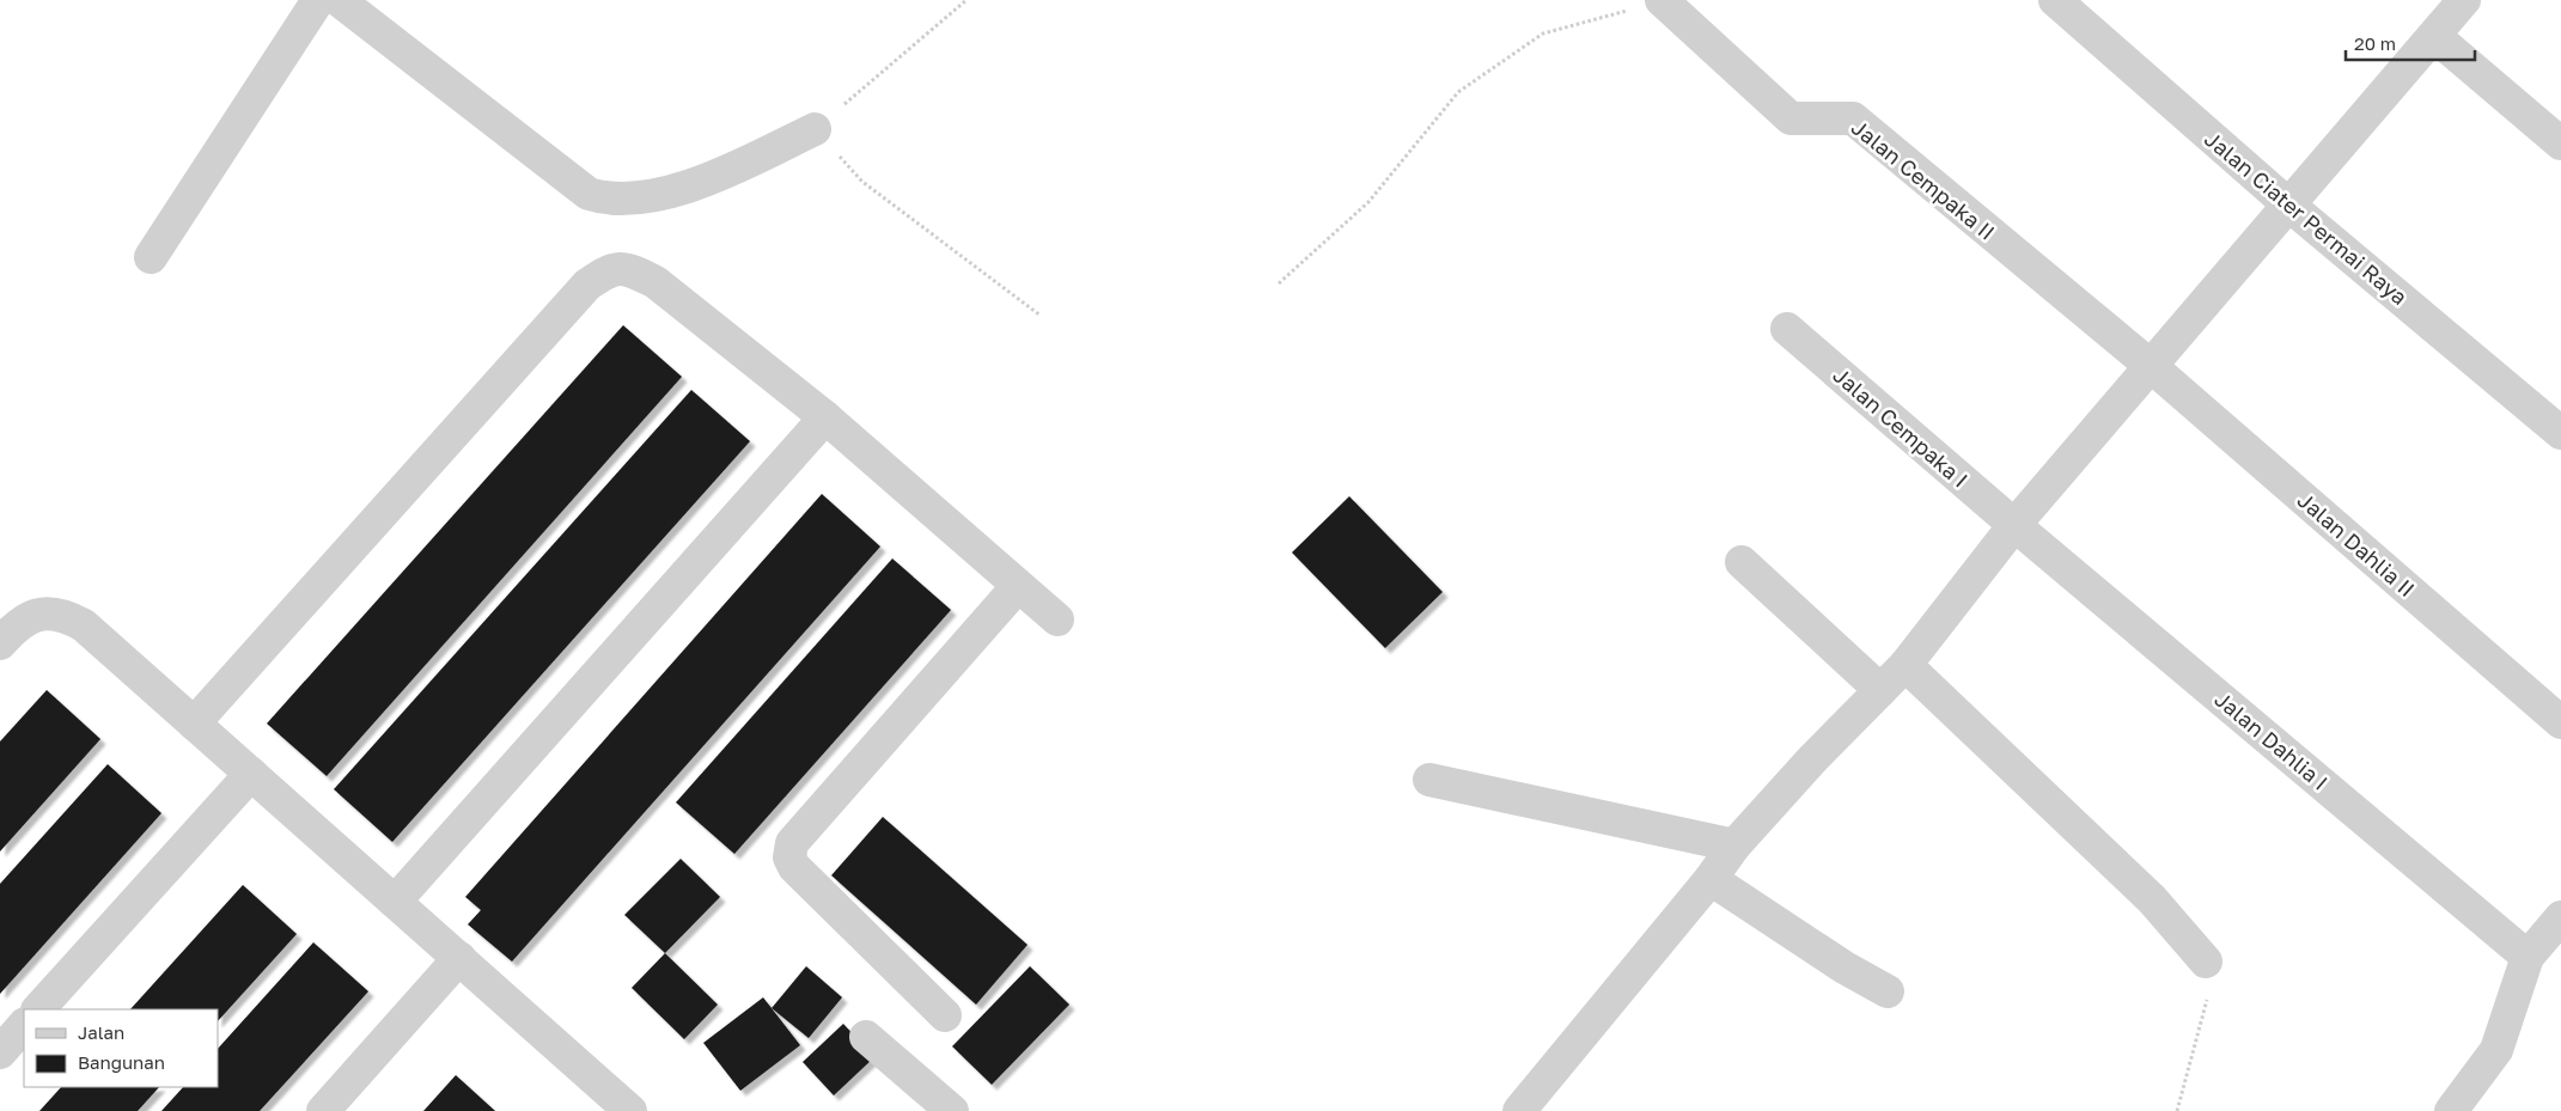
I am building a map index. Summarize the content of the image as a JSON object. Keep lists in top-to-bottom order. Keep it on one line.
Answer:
{"streets":{"street":["Jalan Cempaka II","Jalan Ciater Permai Raya","Jalan Cempaka I","Jalan Dahlia II","Jalan Dahlia I"]},"crossings":[["Jalan Cempaka II","Jalan Dahlia II"],["Jalan Cempaka I","Jalan Dahlia I"]],"legend":["Jalan","Bangunan"],"scale_bar":"20 m"}
